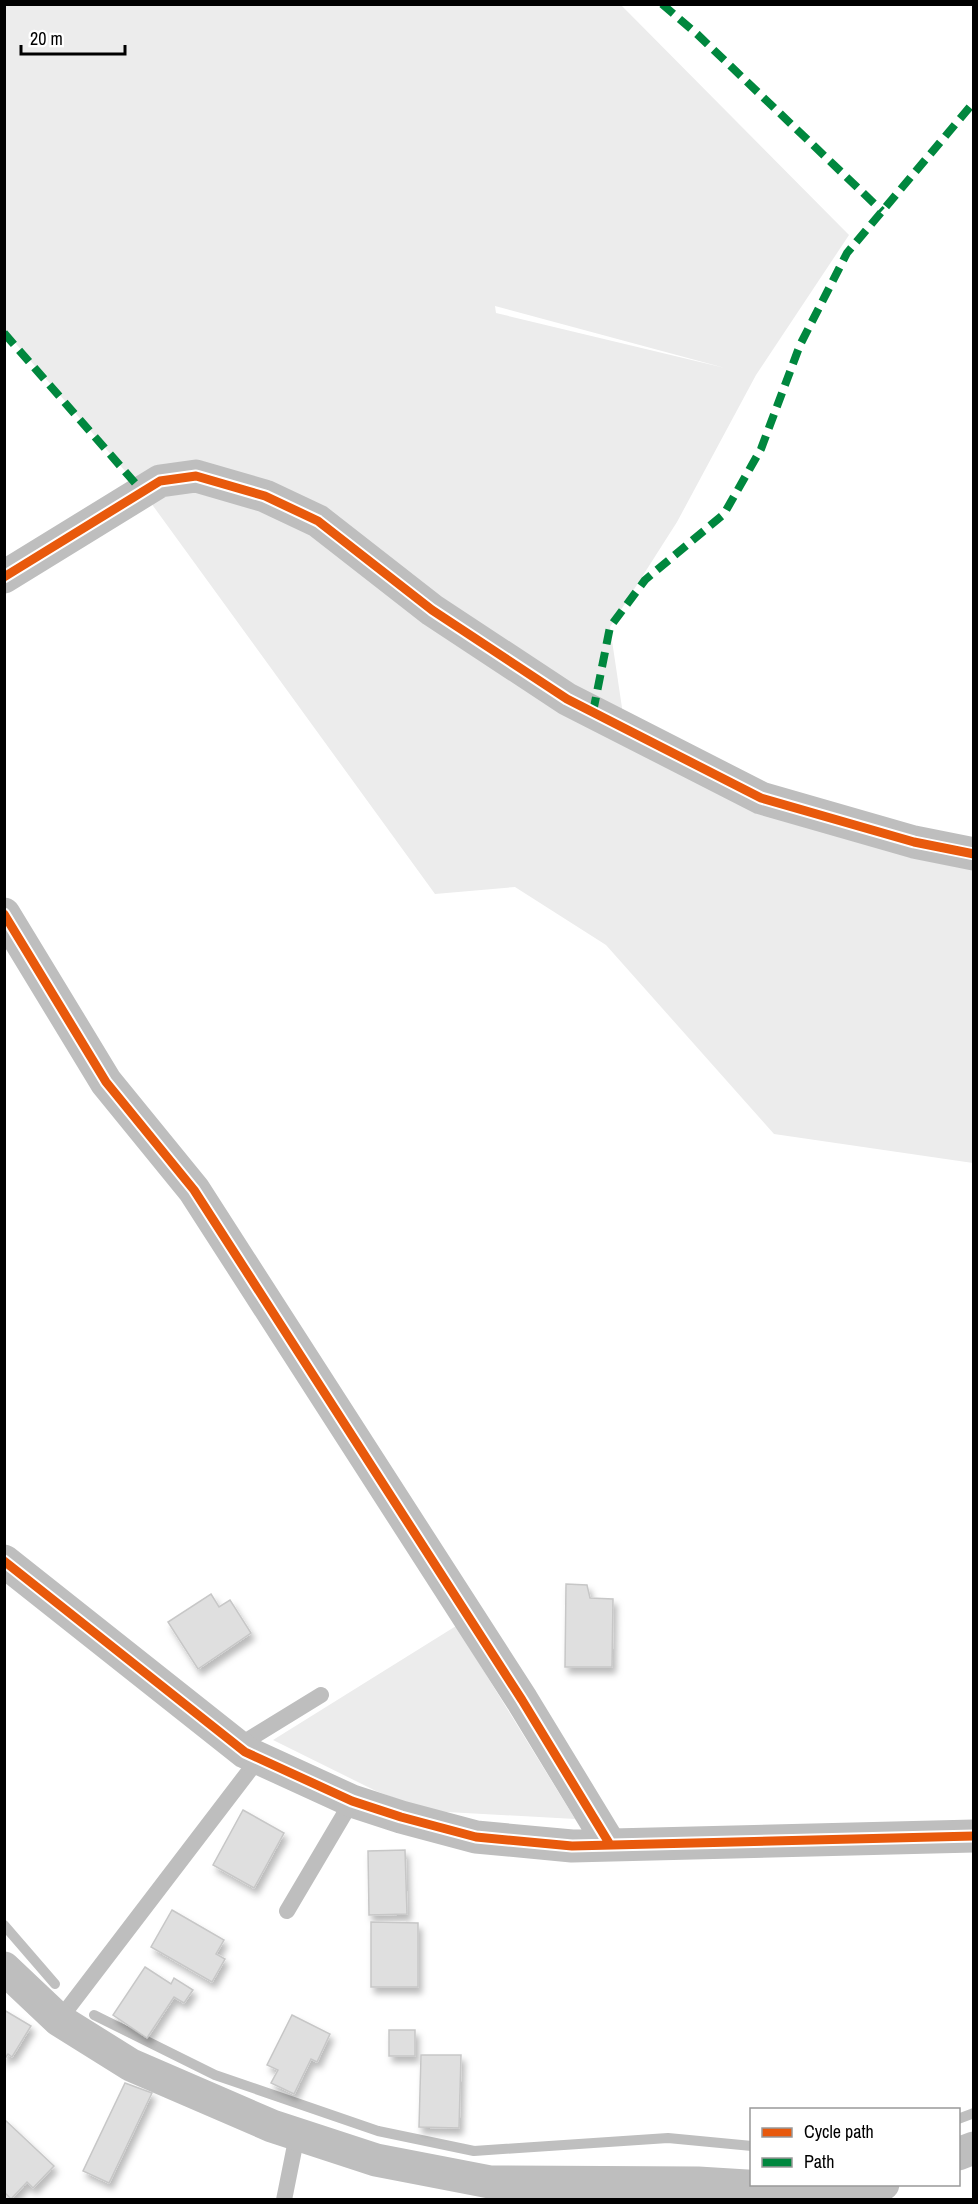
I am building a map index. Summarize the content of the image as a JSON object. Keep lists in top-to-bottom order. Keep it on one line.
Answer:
{"legend":["Cycle path","Path"],"scale_bar":"20 m"}
